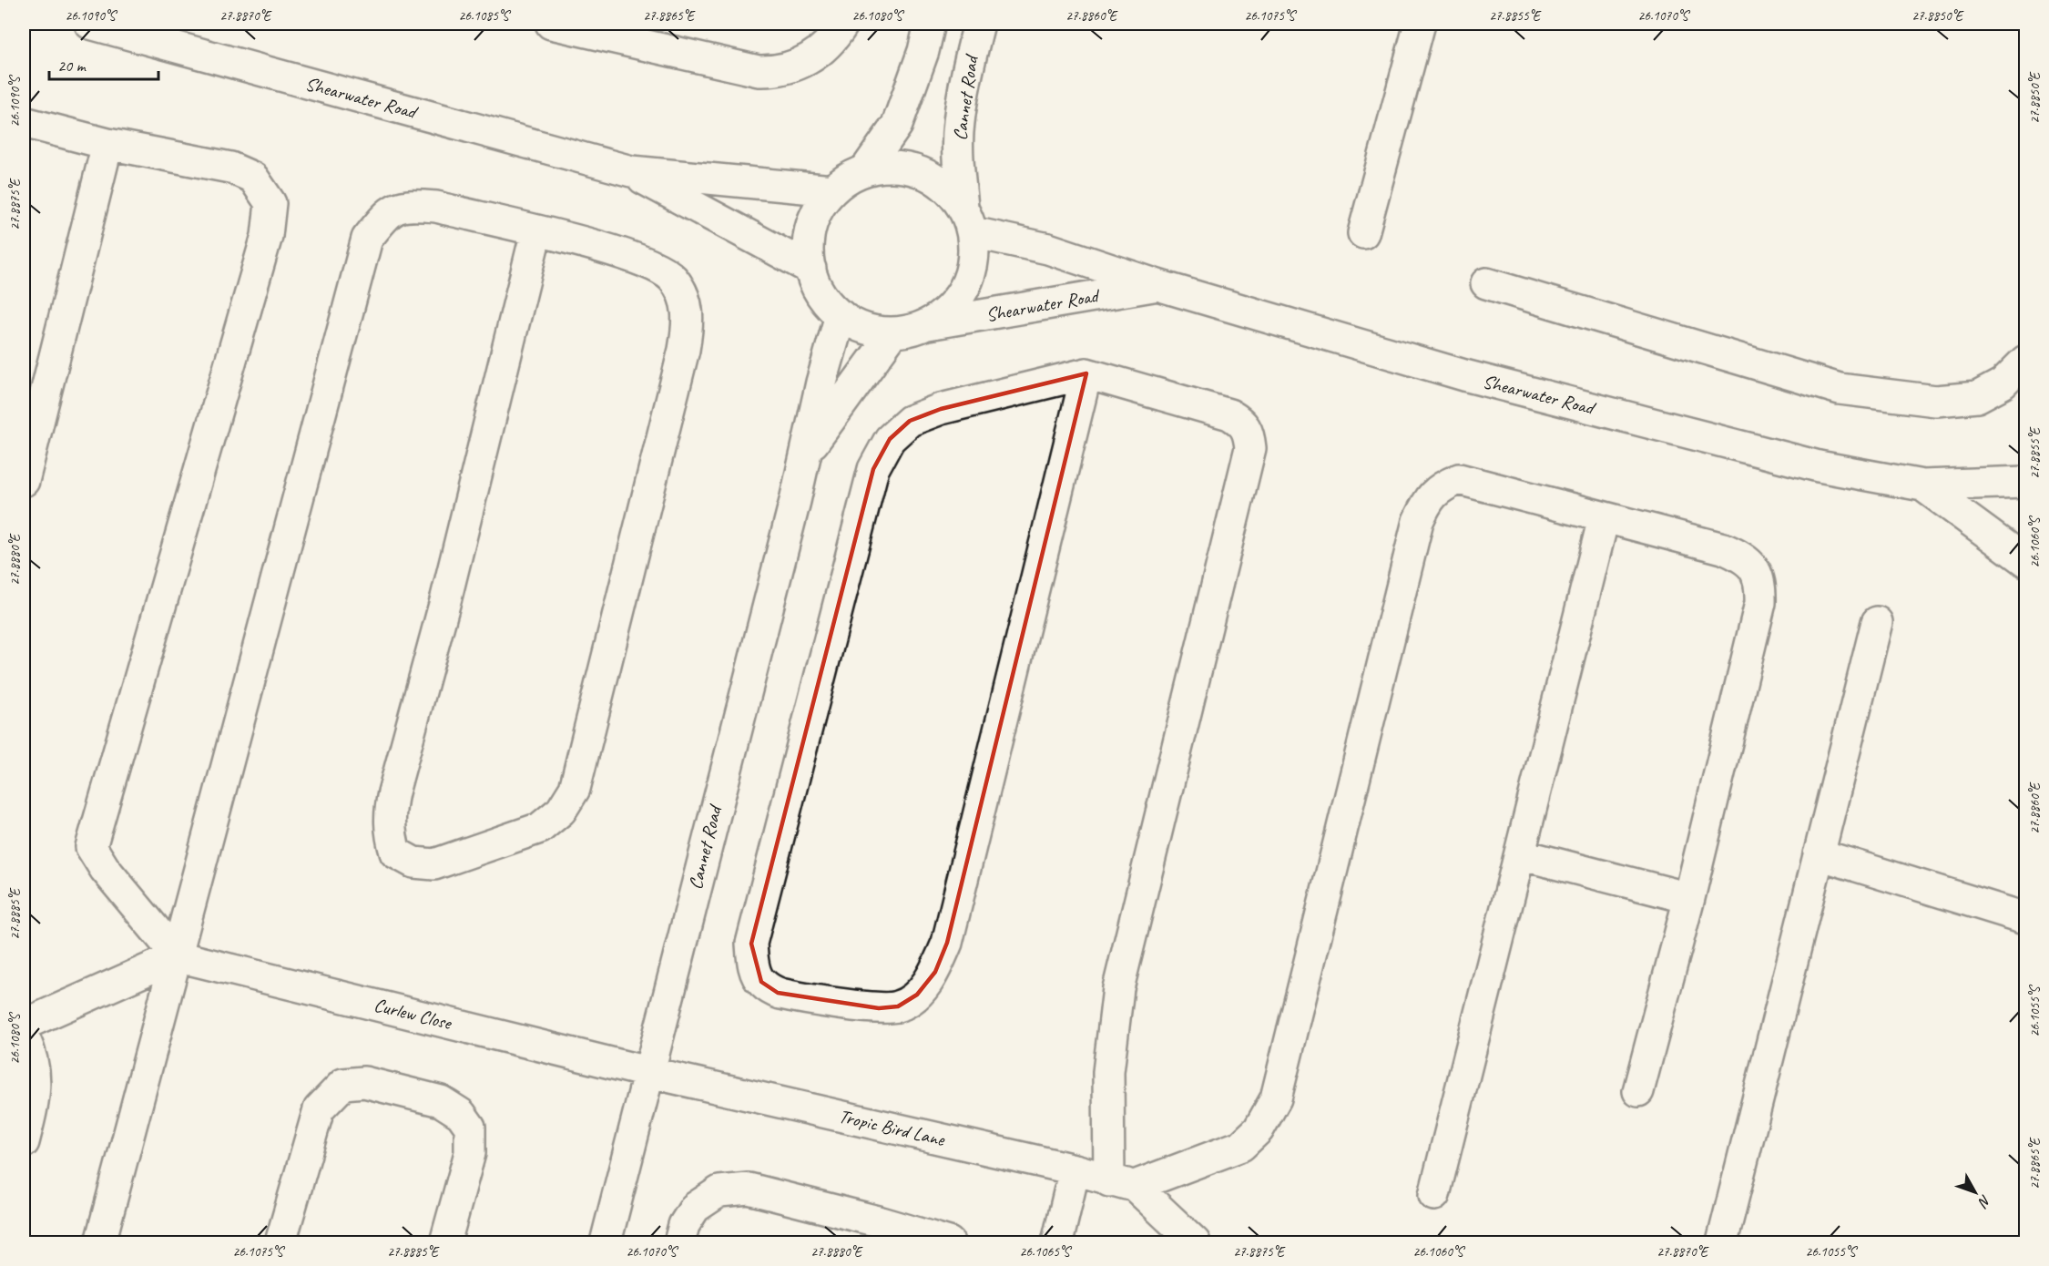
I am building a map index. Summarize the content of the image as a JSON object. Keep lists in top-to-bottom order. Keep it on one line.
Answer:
{"streets":{"street":["Shearwater Road","Cannet Road","Curlew Close","Tropic Bird Lane"]},"crossings":[["Shearwater Road","Cannet Road"],["Cannet Road","Curlew Close"],["Cannet Road","Tropic Bird Lane"],["Curlew Close","Tropic Bird Lane"]],"scale_bar":"20 m","north":"bottom right","coordinates":["26.1090°S","27.8870°E","26.1085°S","27.8865°E","26.1080°S","27.8860°E","26.1075°S","27.8855°E","26.1070°S","27.8850°E","27.8875°E","26.1060°S","27.8880°E","27.8885°E","26.1055°S","26.1065°S"]}
